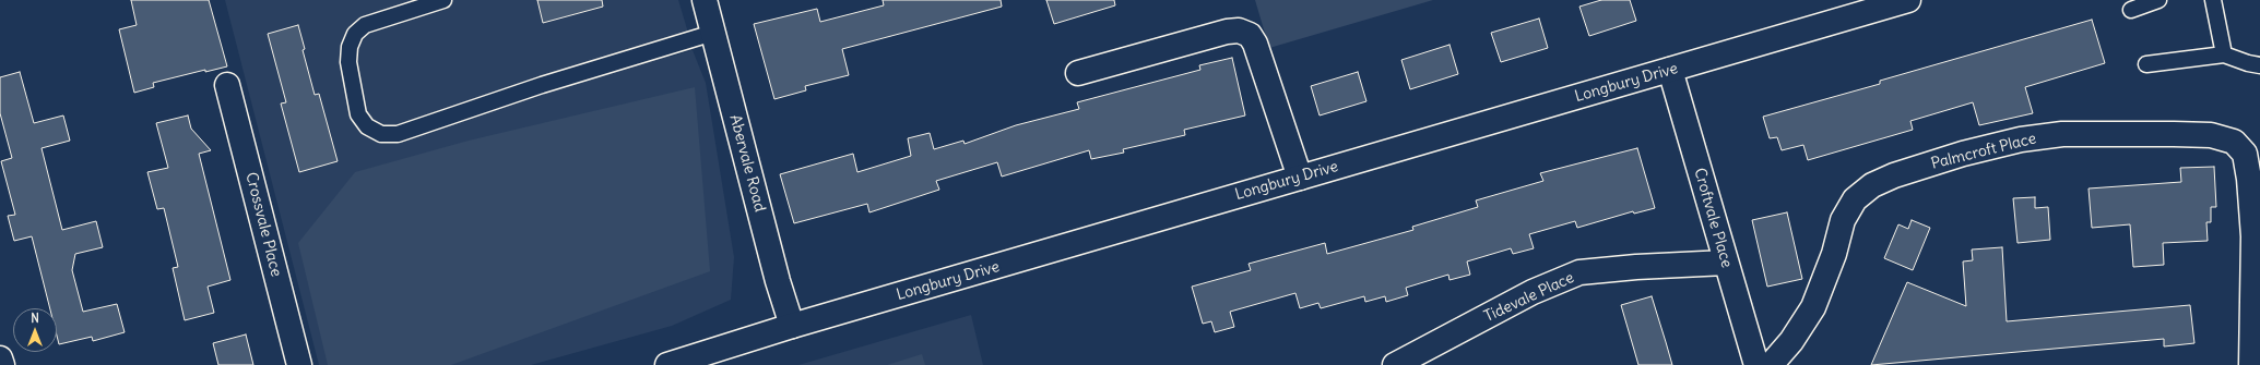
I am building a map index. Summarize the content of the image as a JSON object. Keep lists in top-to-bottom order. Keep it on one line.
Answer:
{"streets":{"street":["Longbury Drive","Palmcroft Place","Abervale Road","Croftvale Place","Crossvale Place","Tidevale Place"]},"crossings":[["Longbury Drive","Abervale Road"],["Longbury Drive","Croftvale Place"],["Croftvale Place","Tidevale Place"]],"north":"top"}
